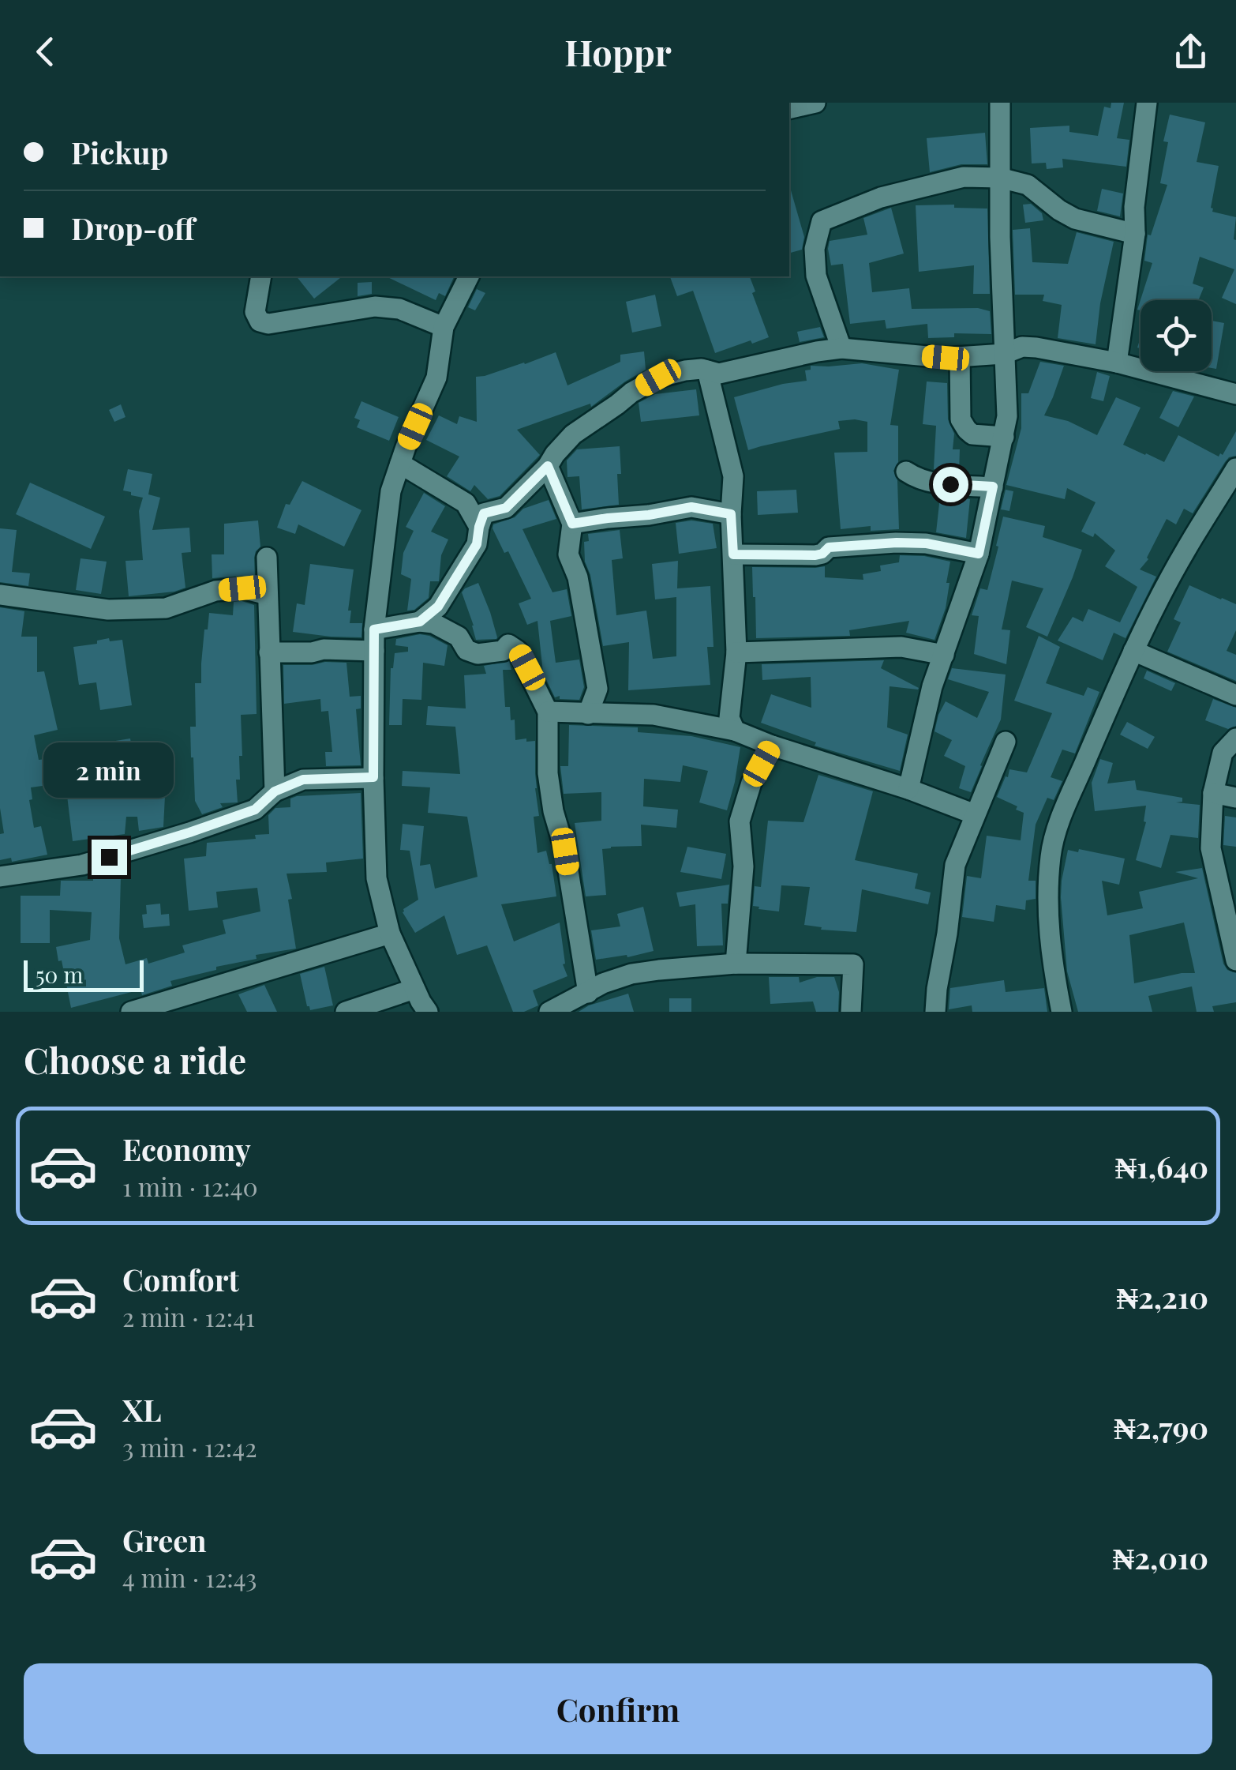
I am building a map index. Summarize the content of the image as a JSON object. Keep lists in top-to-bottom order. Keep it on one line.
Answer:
{"scale_bar":"50 m","page":{"header":"Hoppr","banner":["Pickup","Drop-off"],"bubble":"2 min","scale":"50 m","heading":"Choose a ride","list":[{"name":"Economy","note":"1 min · 12:40","value":"₦1,640"},{"name":"Comfort","note":"2 min · 12:41","value":"₦2,210"},{"name":"XL","note":"3 min · 12:42","value":"₦2,790"},{"name":"Green","note":"4 min · 12:43","value":"₦2,010"}],"buttons":"Confirm"}}
